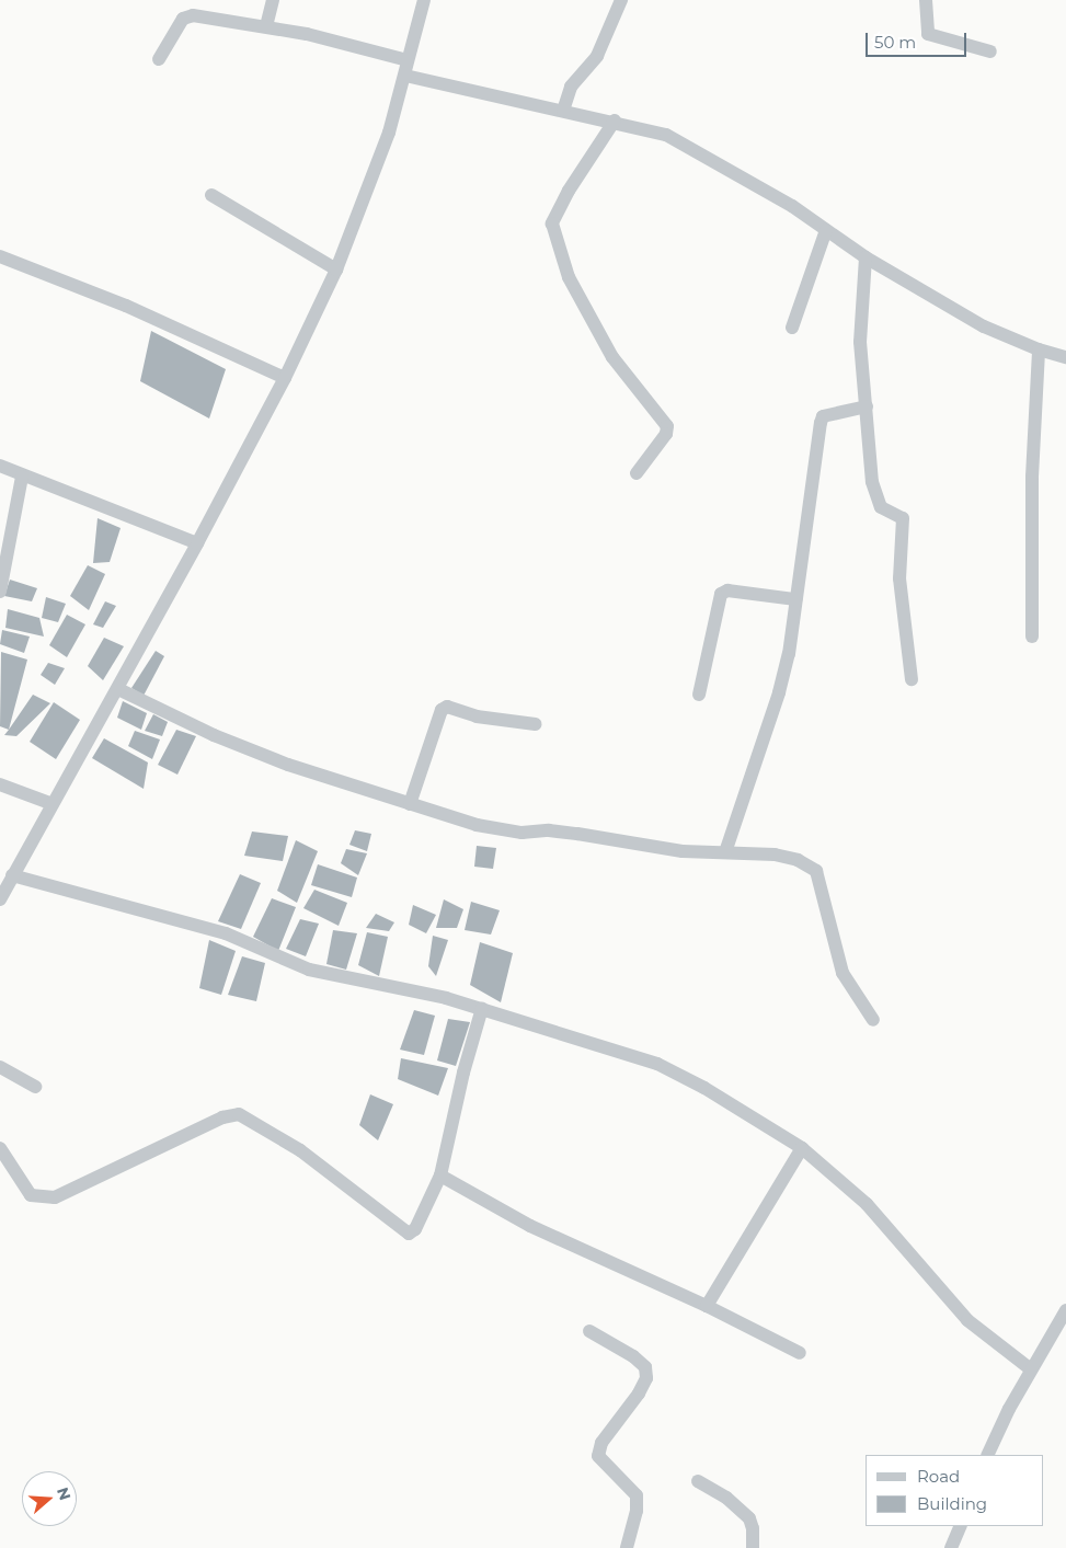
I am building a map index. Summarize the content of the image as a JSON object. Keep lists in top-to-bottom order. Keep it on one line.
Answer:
{"legend":["Road","Building"],"scale_bar":"50 m","north":"right"}
